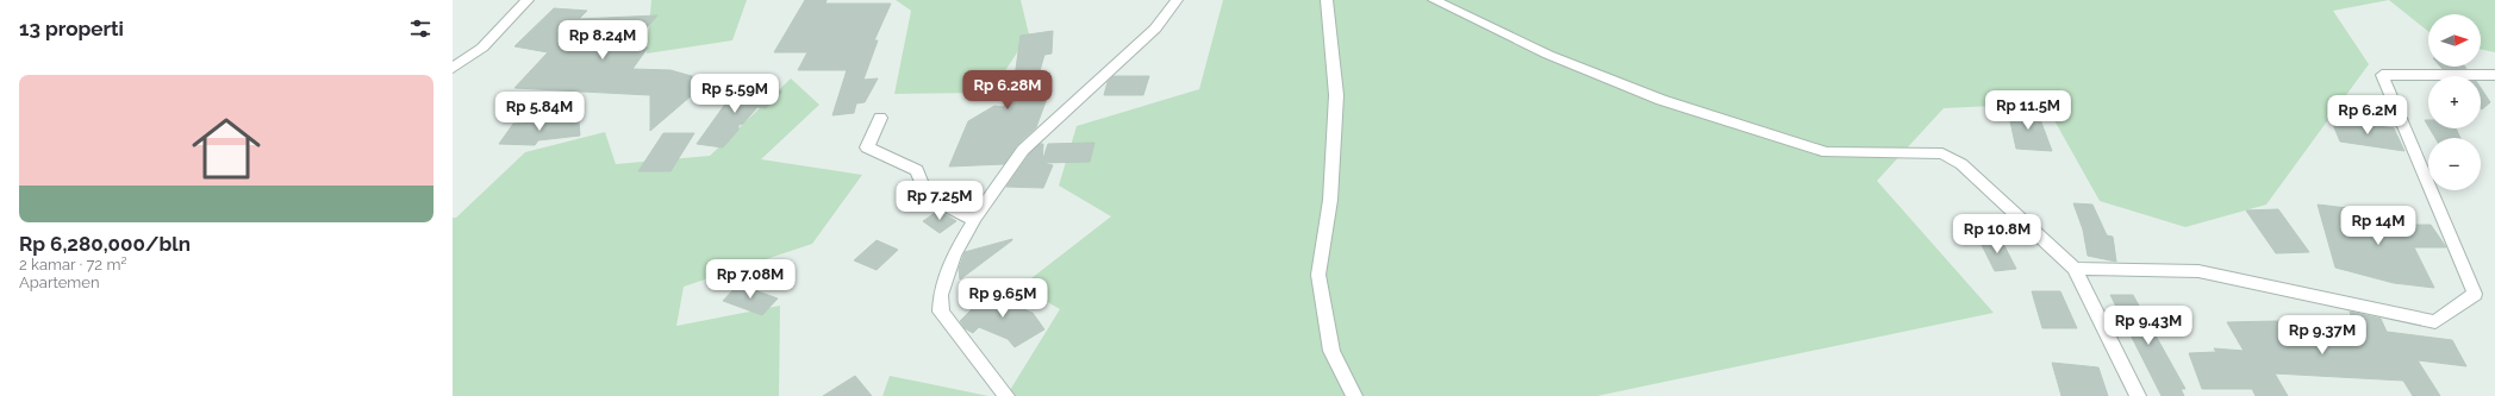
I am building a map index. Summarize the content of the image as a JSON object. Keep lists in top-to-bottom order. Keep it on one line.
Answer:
{"north":"right","page":{"heading":"13 properti","map_buttons":["+","−"],"price":["Rp 8.24M","Rp 6.28M","Rp 5.59M","Rp 11.5M","Rp 5.84M","Rp 6.2M","Rp 7.25M","Rp 14M","Rp 10.8M","Rp 7.08M","Rp 9.65M","Rp 9.43M","Rp 9.37M"],"list":[{"name":"Rp 6,280,000/bln","note":"2 kamar · 72 m² · Apartemen"}]}}
